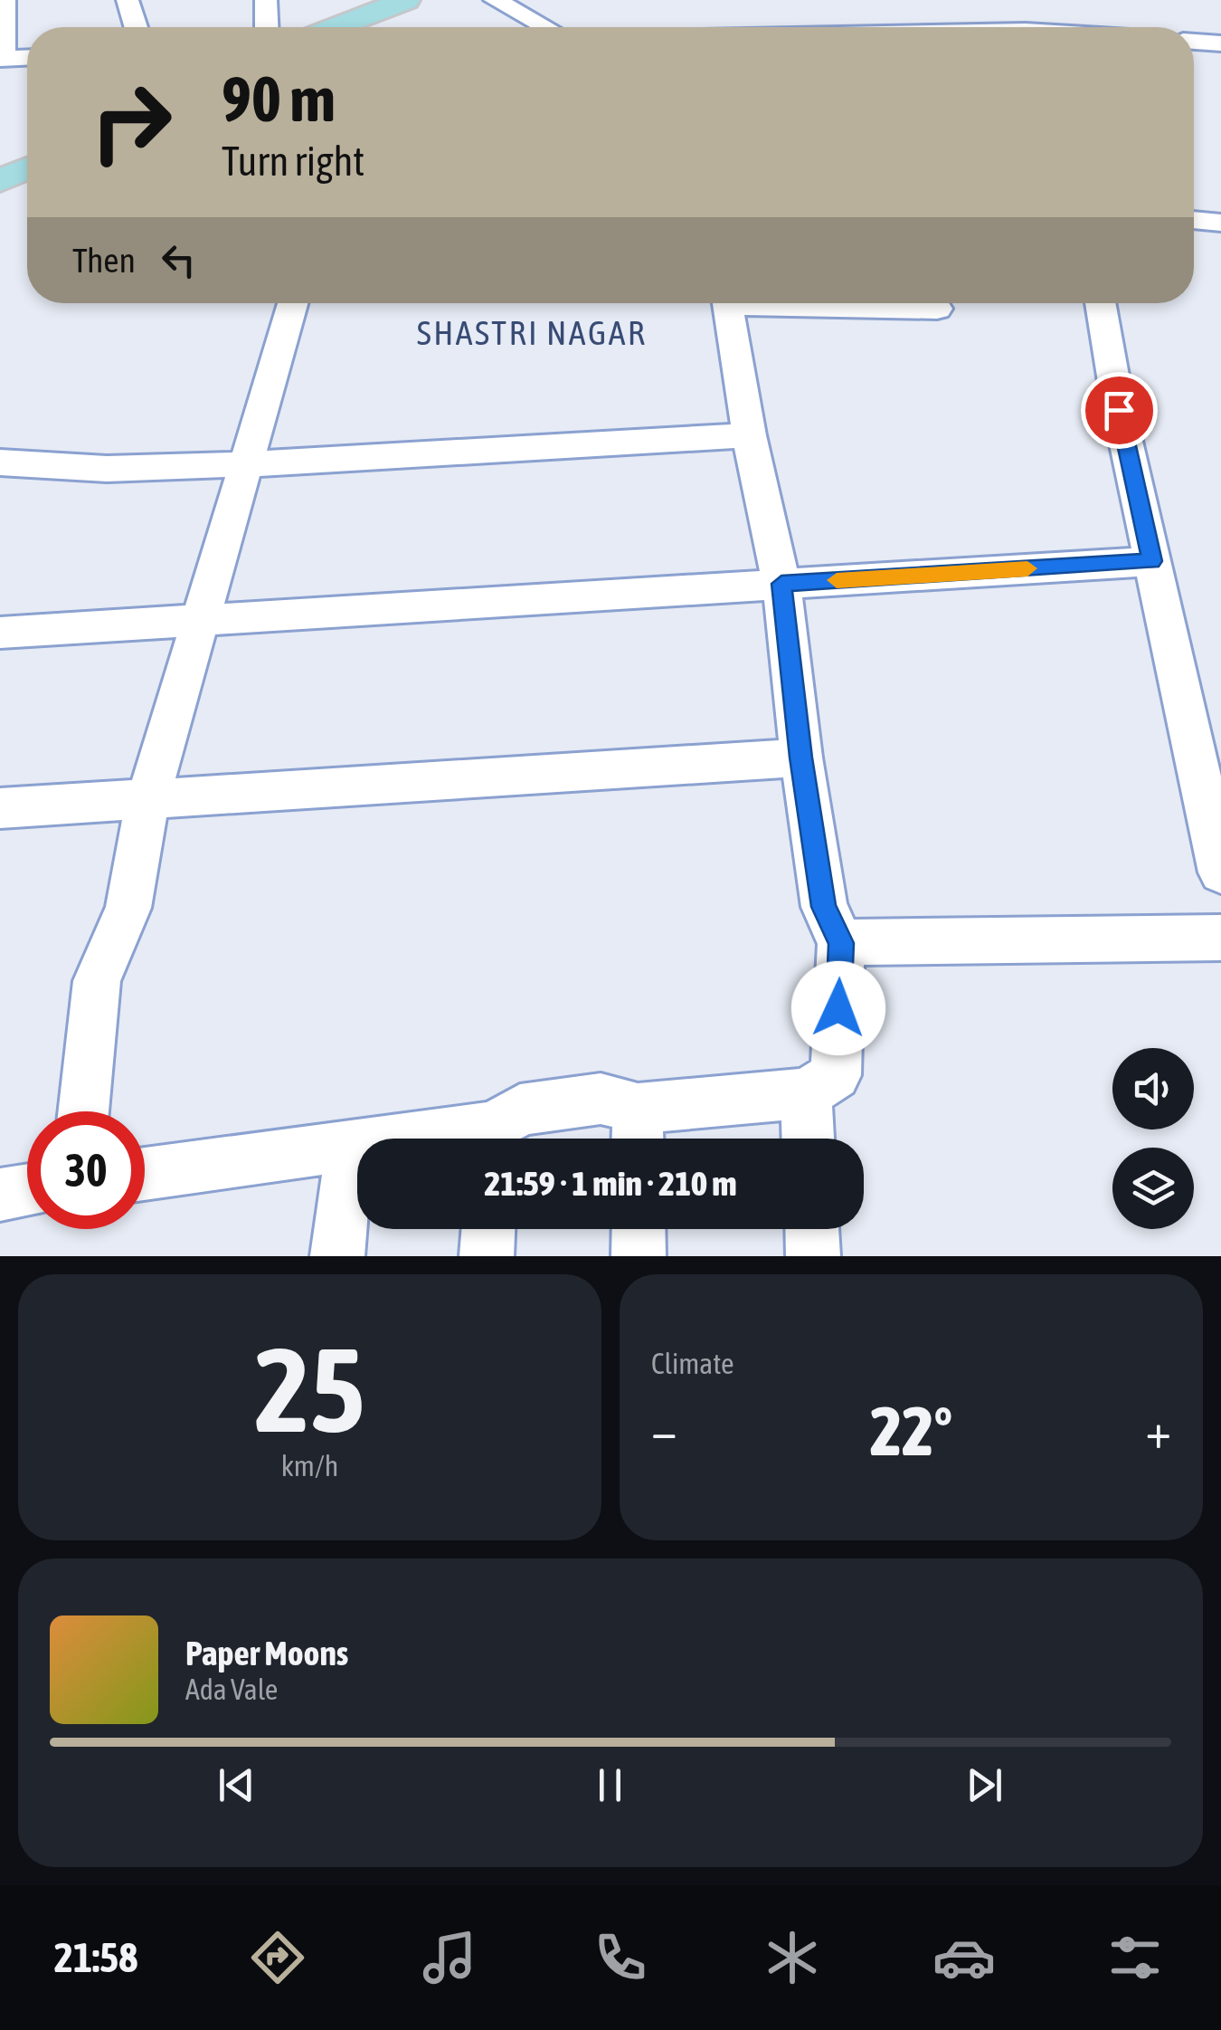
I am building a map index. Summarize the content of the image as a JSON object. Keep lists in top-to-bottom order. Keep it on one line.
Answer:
{"districts":["SHASTRI NAGAR"],"page":{"turn":["90 m","Turn right"],"then":"Then","limit":"30","trip":"21:59 · 1 min · 210 m","tile":[["25","km/h"],"Climate"],"heat":["−","22°","+"],"song":["Paper Moons","Ada Vale"],"tabs":"21:58"}}
